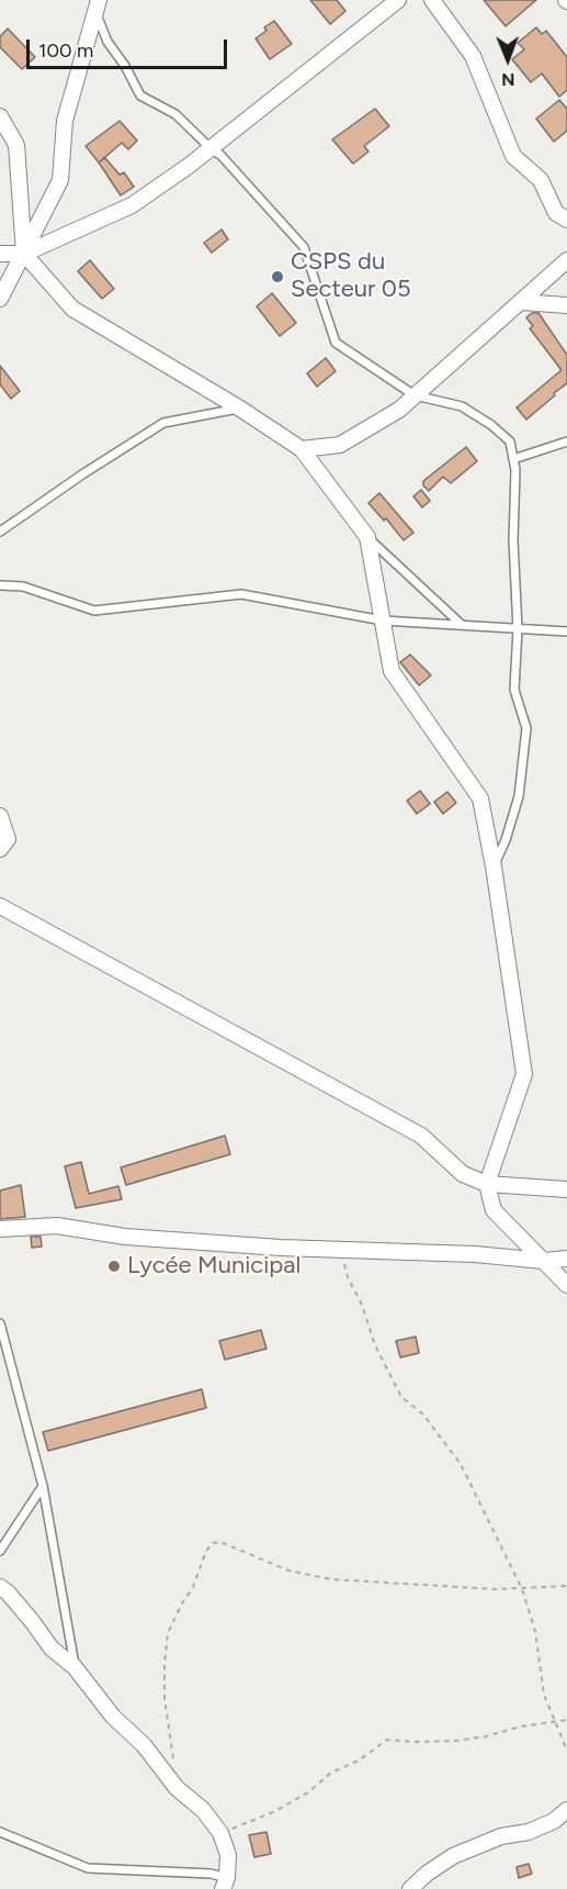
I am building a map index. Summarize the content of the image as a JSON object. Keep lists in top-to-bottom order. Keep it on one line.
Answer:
{"places":["CSPS du Secteur 05","Lycée Municipal"],"scale_bar":"100 m","north":"bottom"}
